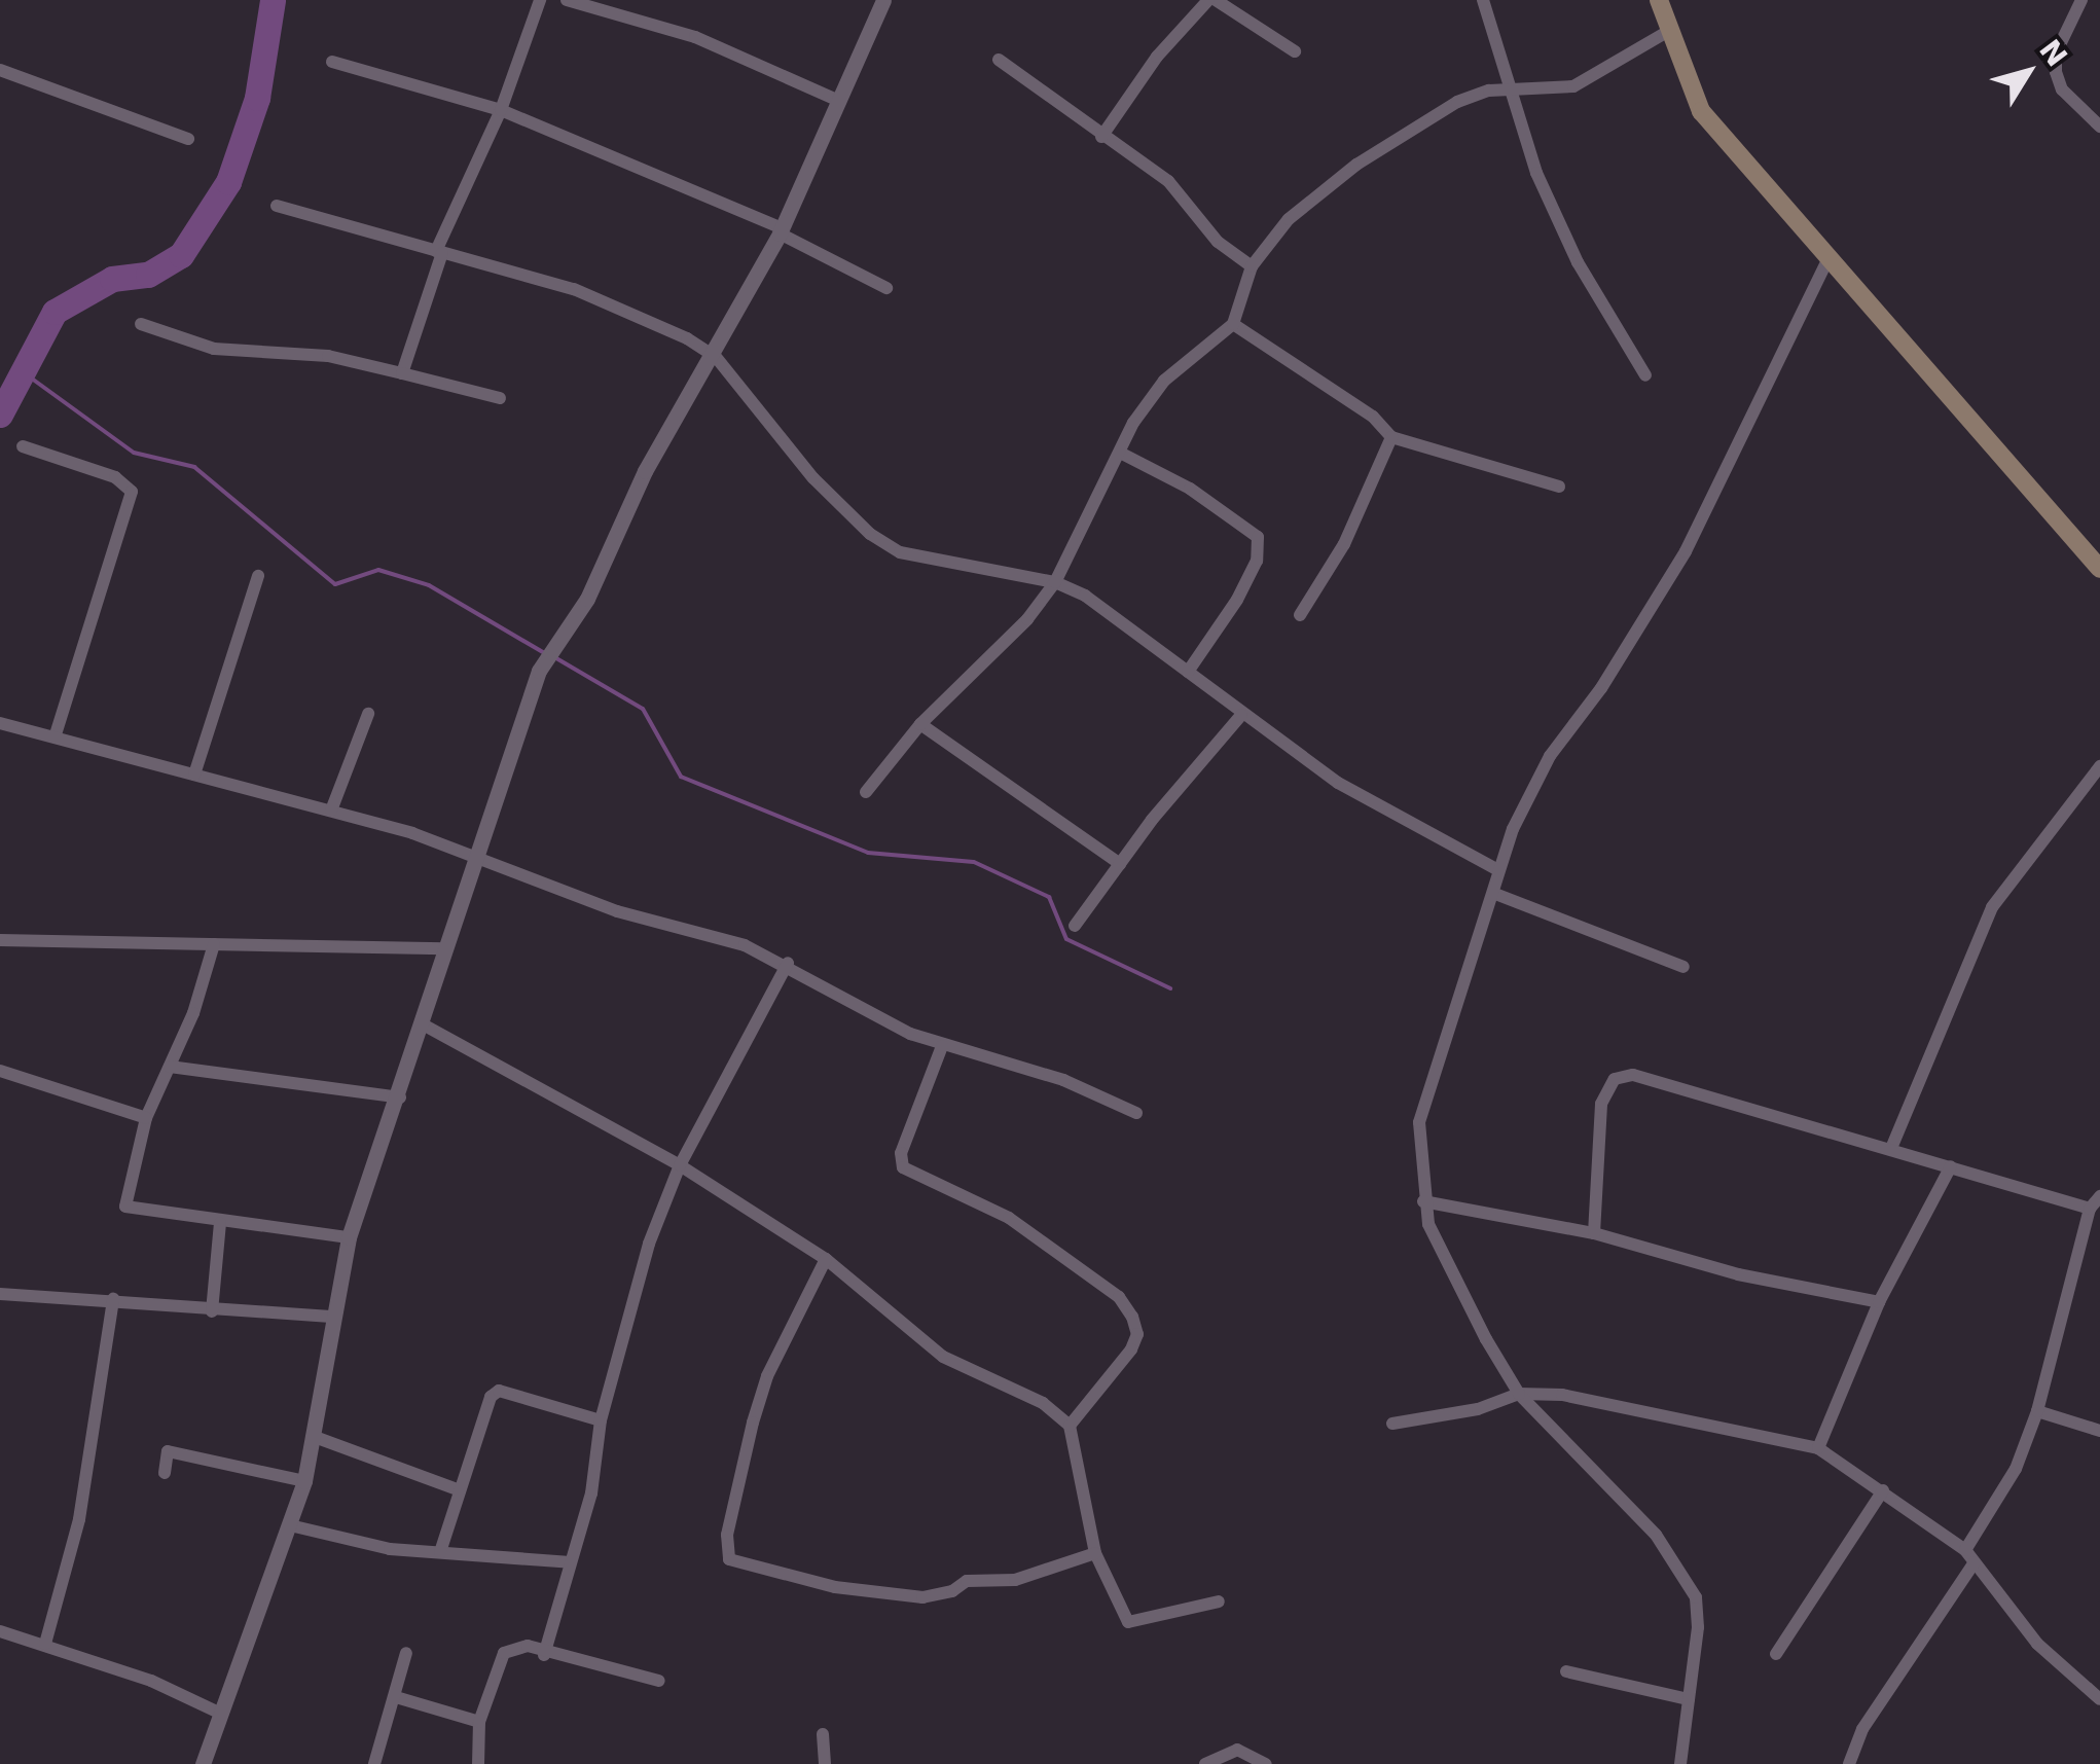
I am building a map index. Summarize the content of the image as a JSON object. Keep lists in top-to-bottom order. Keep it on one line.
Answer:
{"north":"top right"}
